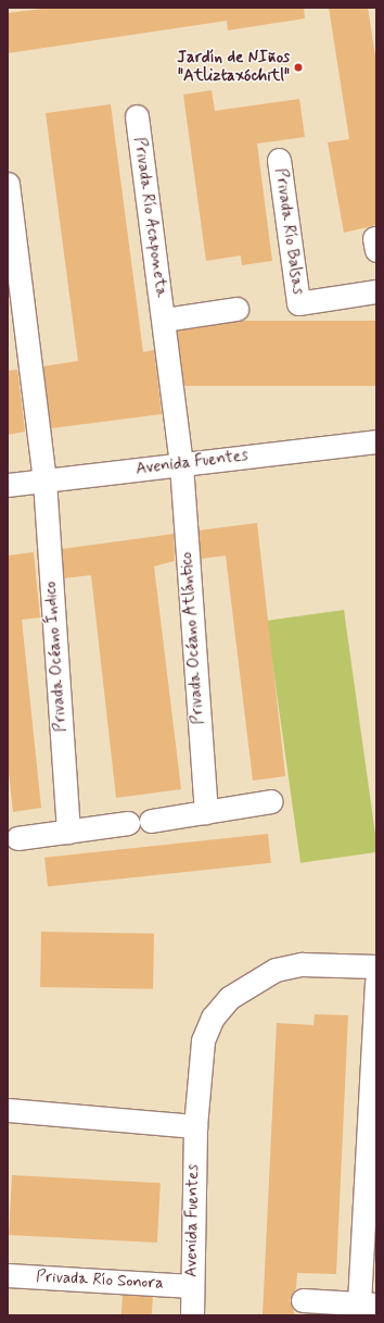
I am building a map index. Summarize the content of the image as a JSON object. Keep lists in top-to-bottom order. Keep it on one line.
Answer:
{"streets":{"street":["Privada Río Acaponeta","Privada Río Balsas","Avenida Fuentes","Privada Océano Atlántico","Privada Océano Índico","Privada Río Sonora"]},"crossings":[["Privada Río Acaponeta","Avenida Fuentes"],["Privada Río Acaponeta","Privada Océano Atlántico"],["Avenida Fuentes","Privada Océano Atlántico"],["Avenida Fuentes","Privada Océano Índico"],["Avenida Fuentes","Privada Río Sonora"]],"places":["Jardín de NIños \"Atliztaxóchitl\""]}
